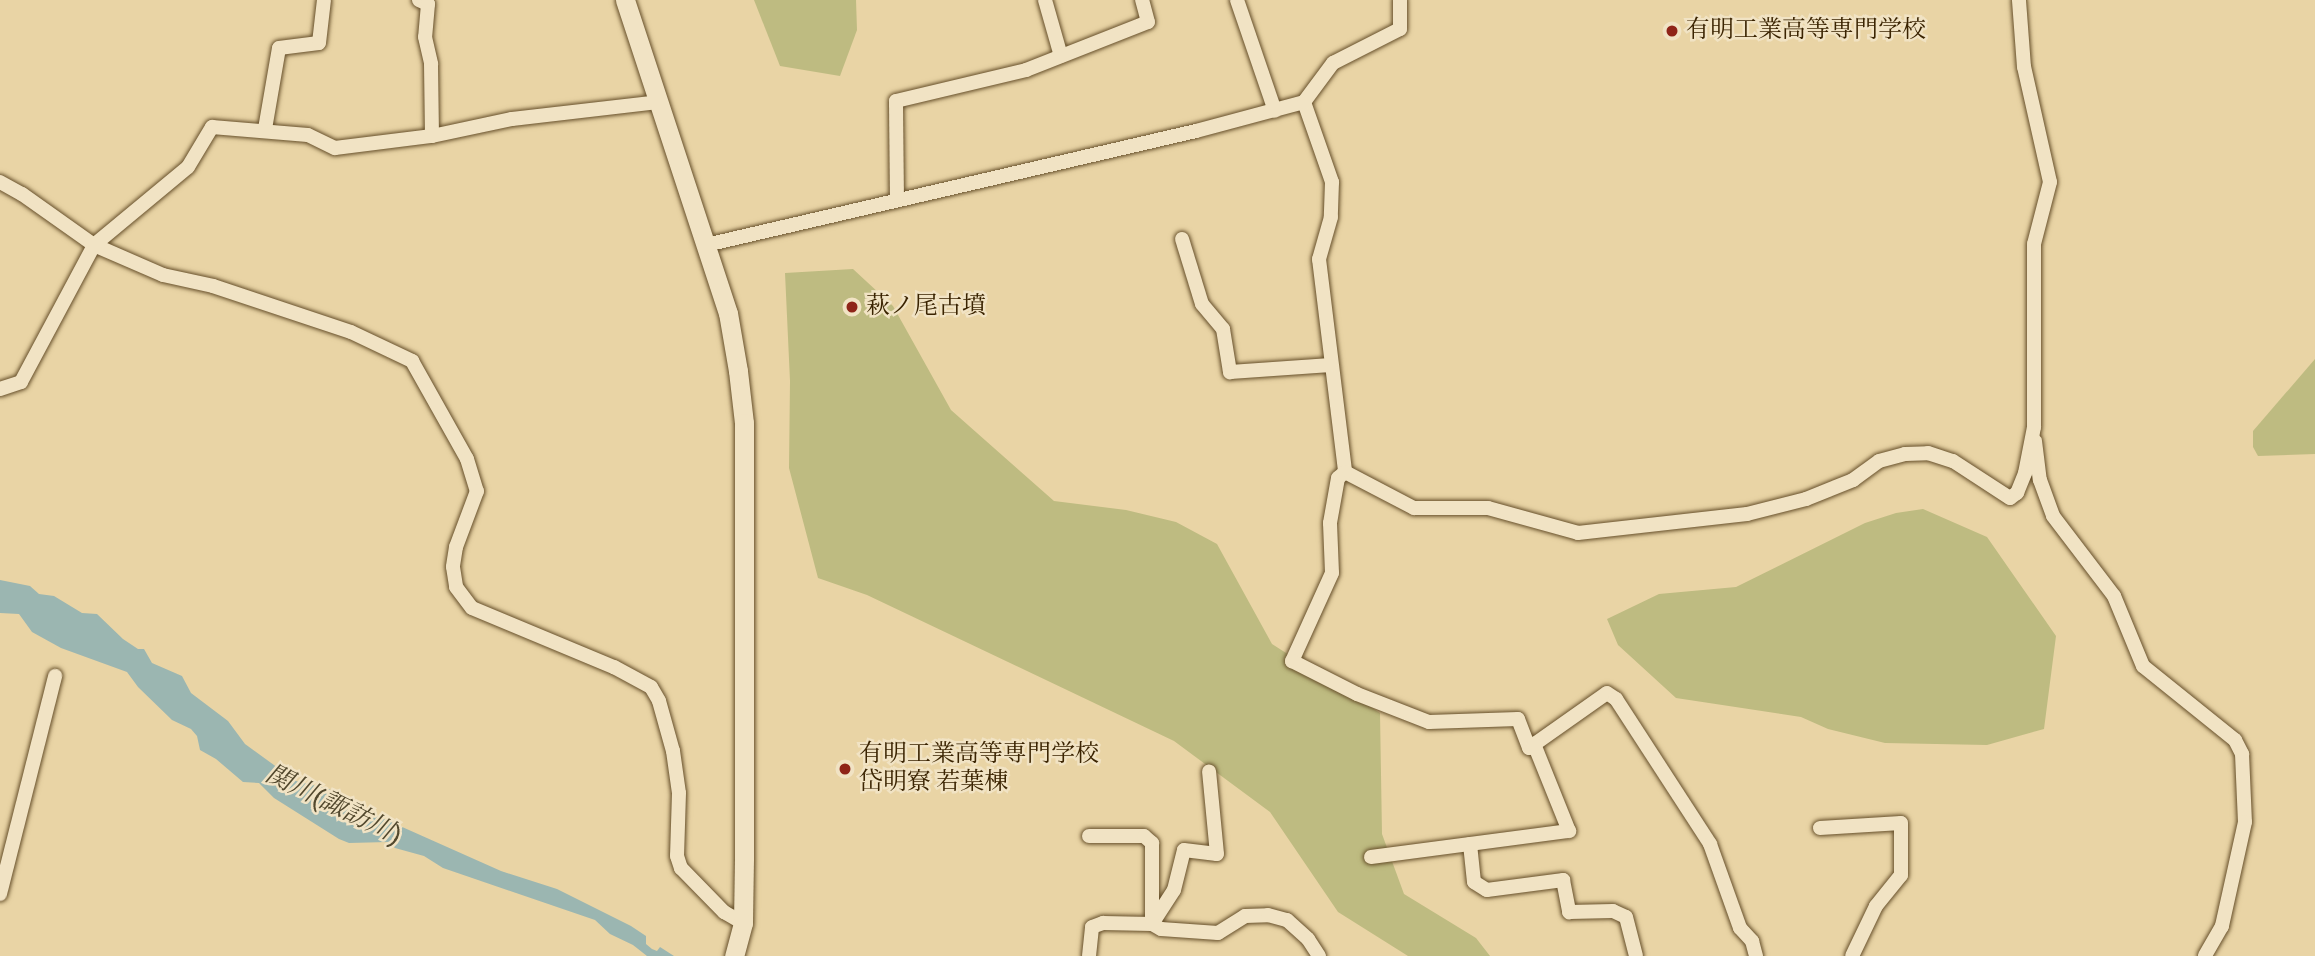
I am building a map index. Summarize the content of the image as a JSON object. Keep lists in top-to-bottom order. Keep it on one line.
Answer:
{"water":["関川(諏訪川)"],"places":["有明工業高等専門学校","萩ノ尾古墳","有明工業高等専門学校 岱明寮 若葉棟"]}
